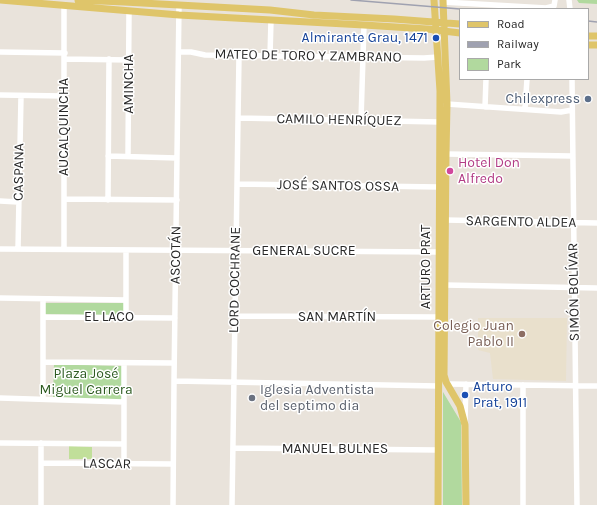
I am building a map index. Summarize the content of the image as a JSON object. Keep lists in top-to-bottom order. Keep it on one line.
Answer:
{"streets":{"main road":["ARTURO PRAT"],"street":["MATEO DE TORO Y ZAMBRANO","AMINCHA","CAMILO HENRÍQUEZ","AUCALQUINCHA","CASPANA","JOSÉ SANTOS OSSA","SARGENTO ALDEA","GENERAL SUCRE","ASCOTÁN","LORD COCHRANE","SIMÓN BOLÍVAR","EL LACO","SAN MARTÍN","MANUEL BULNES","LASCAR"]},"crossings":[["MATEO DE TORO Y ZAMBRANO","ASCOTÁN"],["MATEO DE TORO Y ZAMBRANO","ARTURO PRAT"],["MATEO DE TORO Y ZAMBRANO","LORD COCHRANE"],["CAMILO HENRÍQUEZ","ARTURO PRAT"],["CAMILO HENRÍQUEZ","LORD COCHRANE"],["AUCALQUINCHA","GENERAL SUCRE"],["CASPANA","GENERAL SUCRE"],["JOSÉ SANTOS OSSA","ARTURO PRAT"],["JOSÉ SANTOS OSSA","LORD COCHRANE"],["SARGENTO ALDEA","ARTURO PRAT"],["SARGENTO ALDEA","SIMÓN BOLÍVAR"],["GENERAL SUCRE","ASCOTÁN"],["GENERAL SUCRE","ARTURO PRAT"],["GENERAL SUCRE","LORD COCHRANE"],["ASCOTÁN","EL LACO"],["ASCOTÁN","LASCAR"],["ARTURO PRAT","SAN MARTÍN"],["ARTURO PRAT","MANUEL BULNES"],["LORD COCHRANE","SAN MARTÍN"],["LORD COCHRANE","MANUEL BULNES"]],"parks":["Plaza José Miguel Carrera"],"places":["Almirante Grau, 1471","Chilexpress","Hotel Don Alfredo","Colegio Juan Pablo II","Arturo Prat, 1911","Iglesia Adventista del septimo dia"],"legend":["Road","Railway","Park"]}
